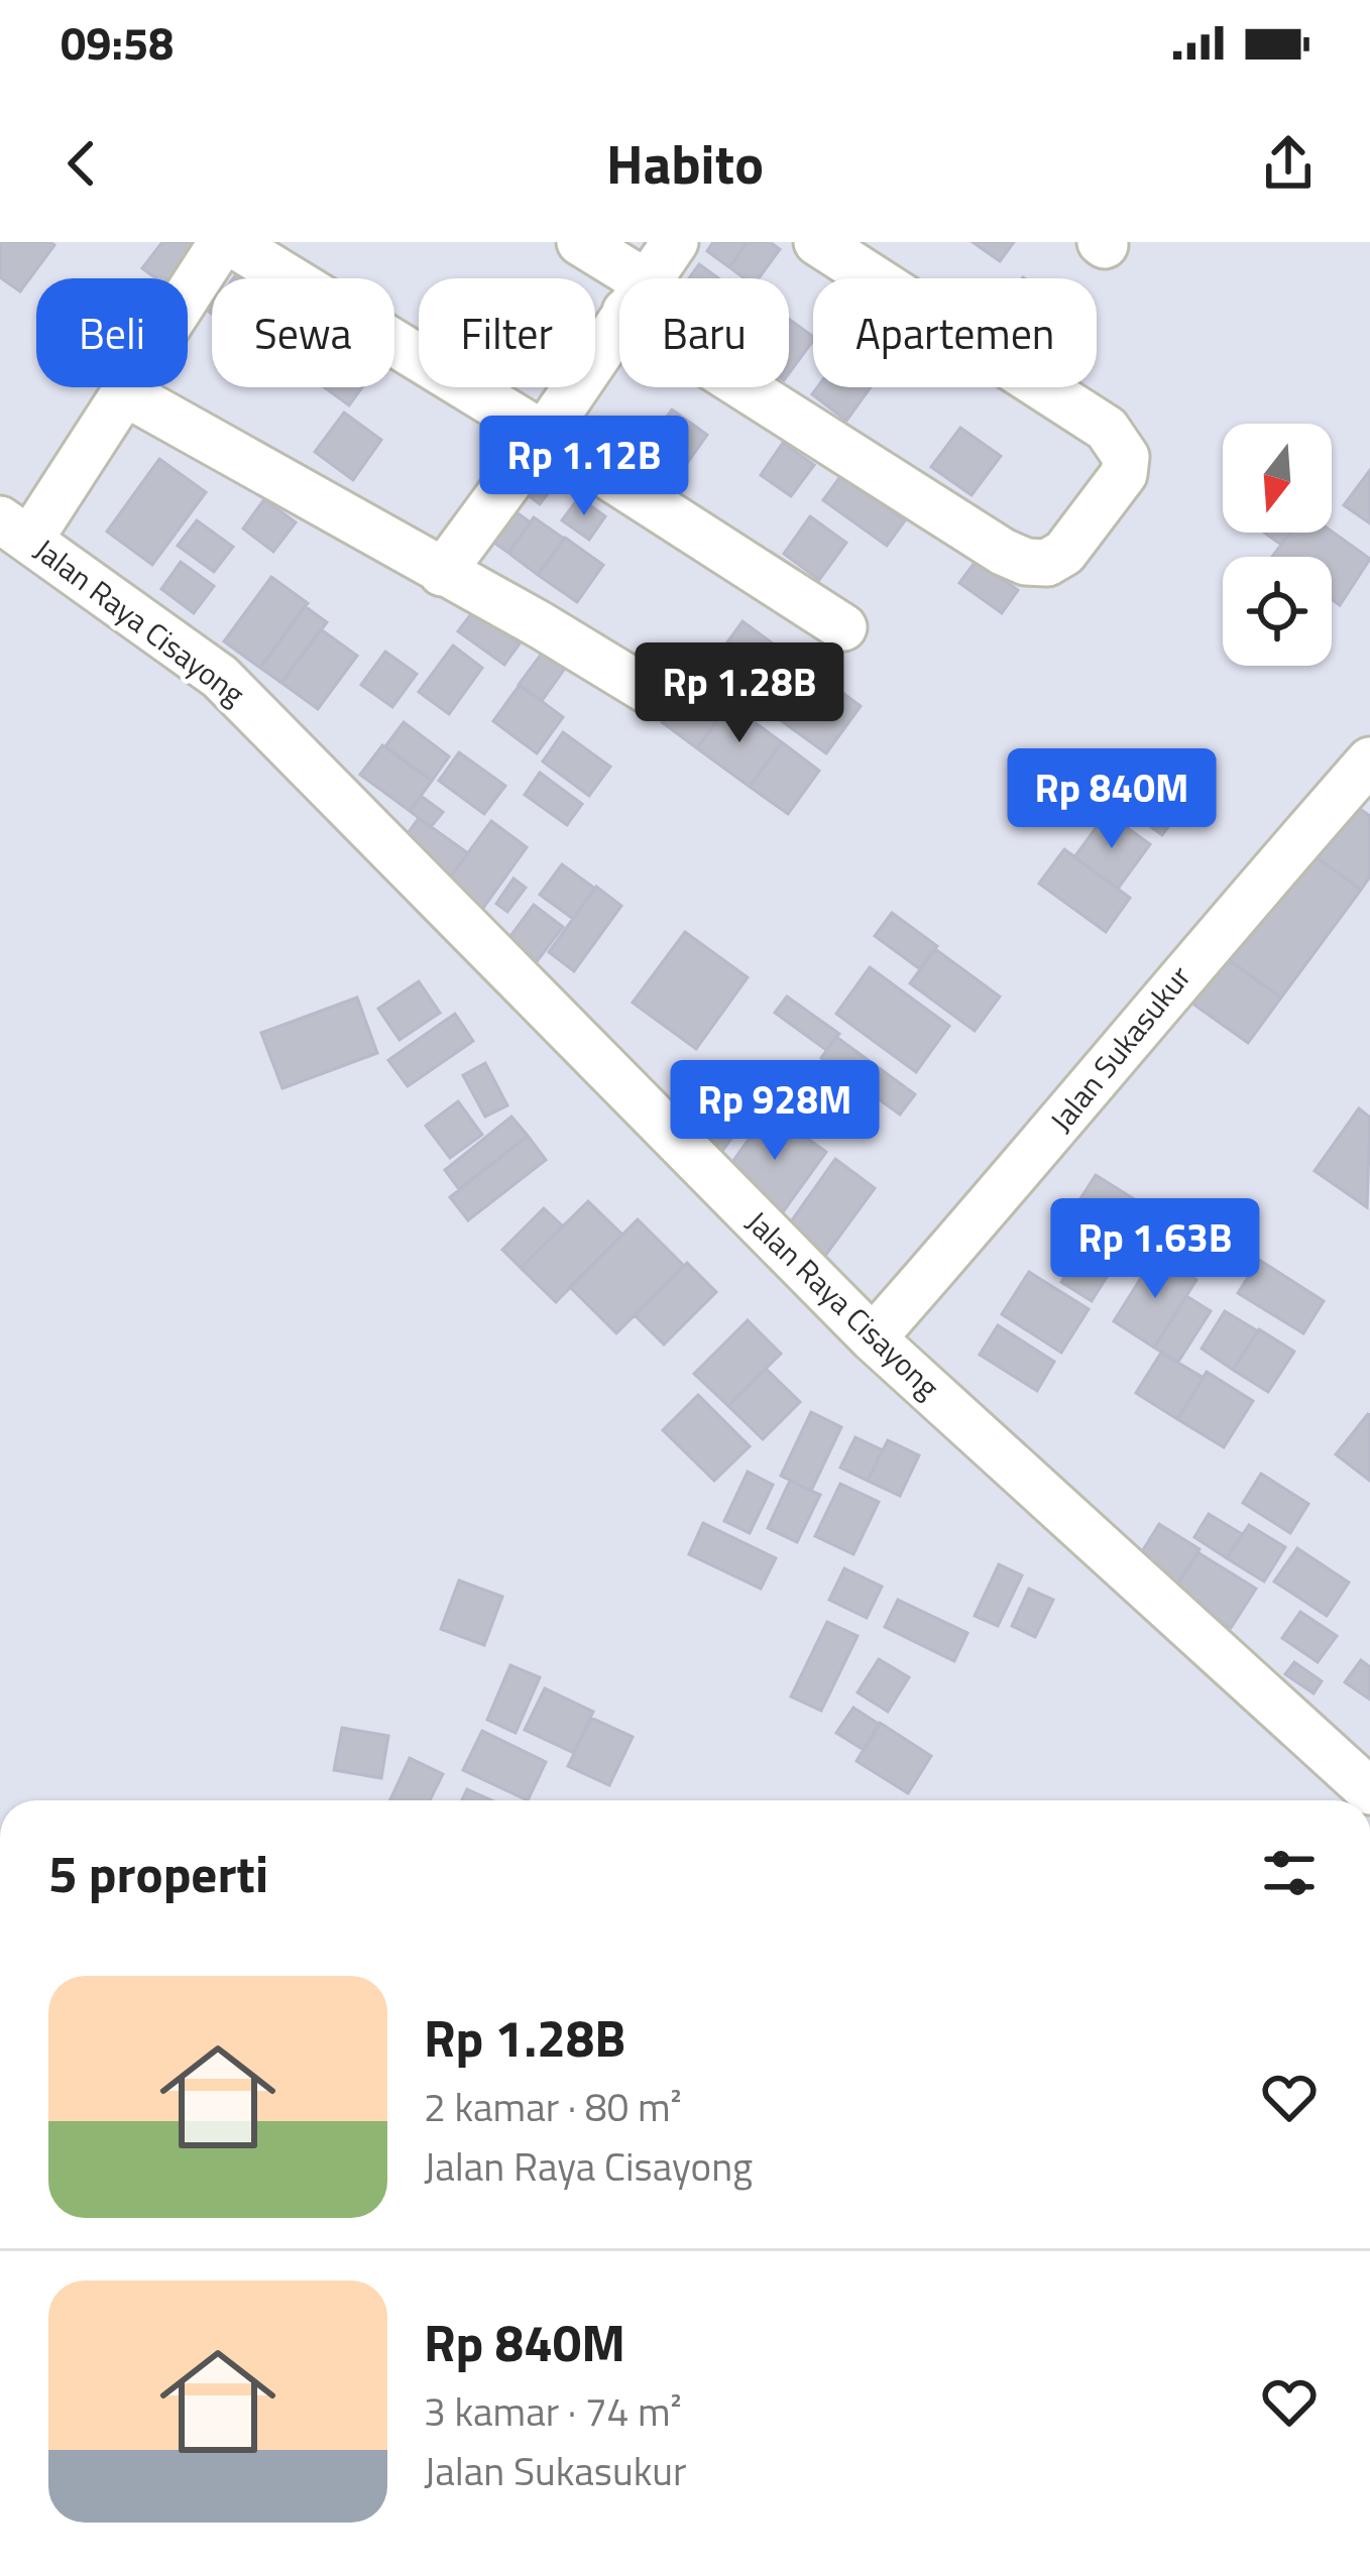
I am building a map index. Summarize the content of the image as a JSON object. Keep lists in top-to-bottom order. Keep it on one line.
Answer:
{"streets":{"street":["Jalan Raya Cisayong","Jalan Sukasukur"]},"crossings":[["Jalan Raya Cisayong","Jalan Sukasukur"]],"north":"bottom","page":{"status":"09:58","header":"Habito","chip":["Beli","Sewa","Filter","Baru","Apartemen"],"price":["Rp 1.12B","Rp 1.28B","Rp 840M","Rp 928M","Rp 1.63B"],"heading":"5 properti","list":[{"name":"Rp 1.28B","note":"2 kamar · 80 m² · Jalan Raya Cisayong"},{"name":"Rp 840M","note":"3 kamar · 74 m² · Jalan Sukasukur"}]}}
